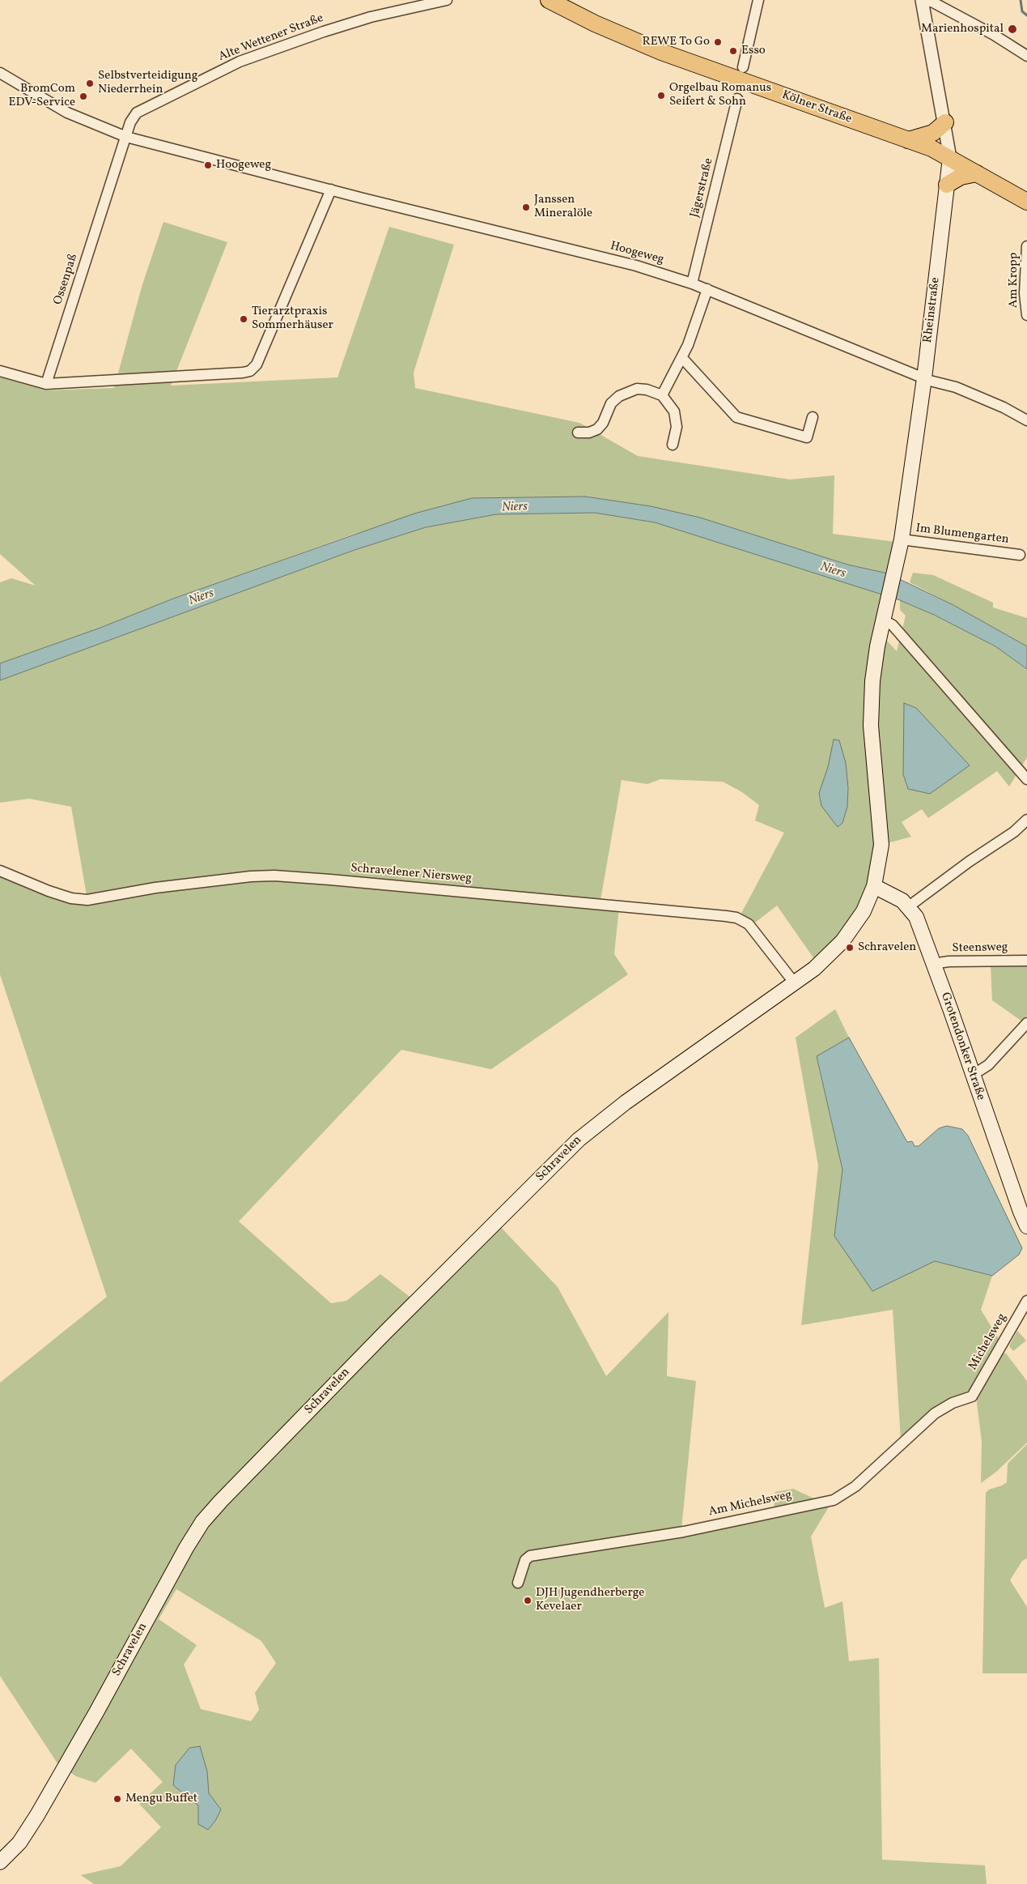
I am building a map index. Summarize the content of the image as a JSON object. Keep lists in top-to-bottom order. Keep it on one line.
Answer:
{"streets":{"main road":["Kölner Straße","Rheinstraße","Grotendonker Straße","Schravelen"],"street":["Alte Wettener Straße","Jägerstraße","Hoogeweg","Ossenpaß","Am Kropp","Im Blumengarten","Schravelener Niersweg","Steensweg","Michelsweg","Am Michelsweg"]},"crossings":[["Alte Wettener Straße","Hoogeweg"],["Alte Wettener Straße","Ossenpaß"],["Kölner Straße","Rheinstraße"],["Jägerstraße","Hoogeweg"],["Hoogeweg","Ossenpaß"],["Hoogeweg","Rheinstraße"],["Rheinstraße","Im Blumengarten"],["Rheinstraße","Schravelen"],["Schravelener Niersweg","Schravelen"],["Steensweg","Grotendonker Straße"],["Grotendonker Straße","Schravelen"],["Michelsweg","Am Michelsweg"]],"water":["Niers"],"places":["Marienhospital","REWE To Go","Esso","Selbstverteidigung Niederrhein","Orgelbau Romanus Seifert & Sohn","BromCom EDV-Service","Hoogeweg","Janssen Mineralöle","Tierarztpraxis Sommerhäuser","Schravelen","DJH Jugendherberge Kevelaer","Mengu Buffet"]}
